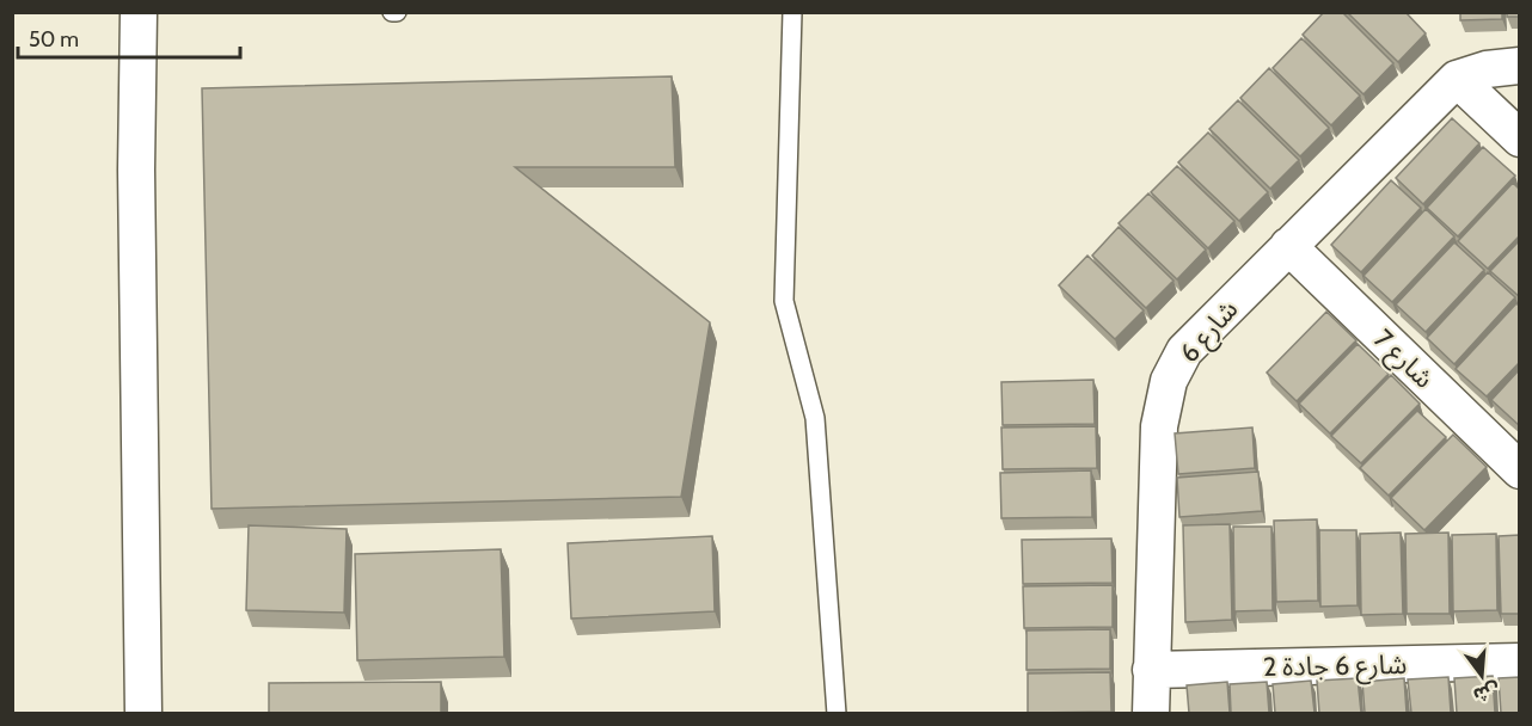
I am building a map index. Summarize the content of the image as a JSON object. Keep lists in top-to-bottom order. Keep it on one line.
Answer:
{"streets":{"street":["شارع 6","شارع 7","شارع 6 جادة 2"]},"crossings":[["شارع 6","شارع 7"],["شارع 6","شارع 6 جادة 2"]],"scale_bar":"50 m","north":"bottom"}
